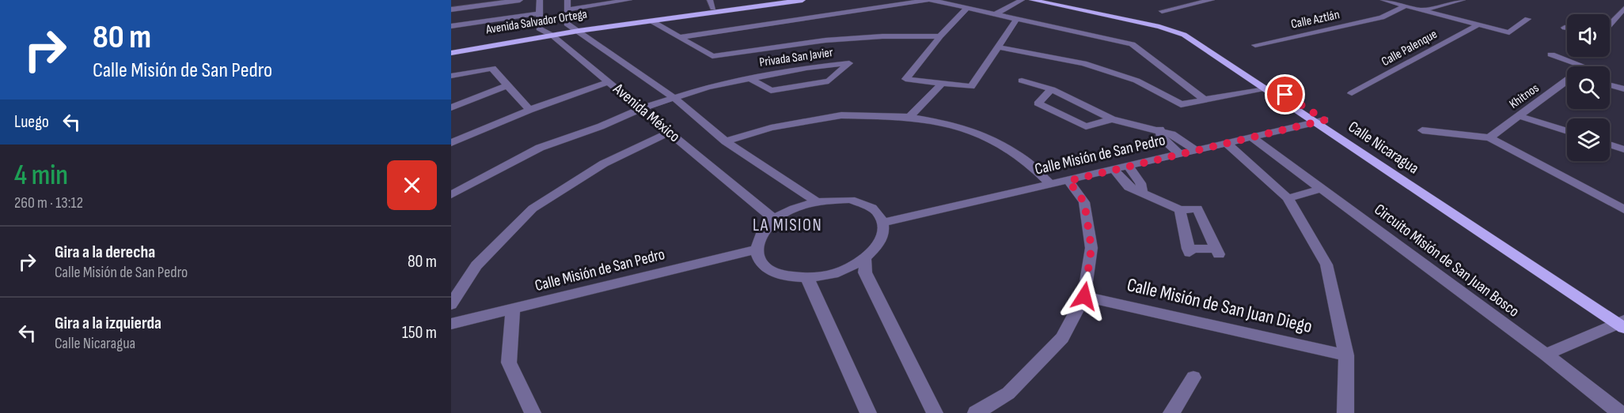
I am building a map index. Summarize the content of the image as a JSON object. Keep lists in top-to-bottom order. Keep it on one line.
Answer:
{"streets":{"main road":["Avenida Salvador Ortega","Calle Nicaragua"],"street":["Calle Aztlán","Calle Palenque","Privada San Javier","Khitnos","Avenida México","Calle Misión de San Pedro","Circuito Misión de San Juan Bosco","Calle Misión de San Juan Diego"]},"crossings":[["Avenida Salvador Ortega","Avenida México"],["Privada San Javier","Avenida México"],["Avenida México","Calle Misión de San Pedro"],["Calle Nicaragua","Calle Misión de San Pedro"],["Calle Misión de San Pedro","Circuito Misión de San Juan Bosco"]],"districts":["LA MISION"],"page":{"turn":["80 m","Calle Misión de San Pedro"],"then":"Luego","heading":["4 min","260 m · 13:12"],"list":[{"name":"Gira a la derecha","note":"Calle Misión de San Pedro","value":"80 m"},{"name":"Gira a la izquierda","note":"Calle Nicaragua","value":"150 m"}]}}
